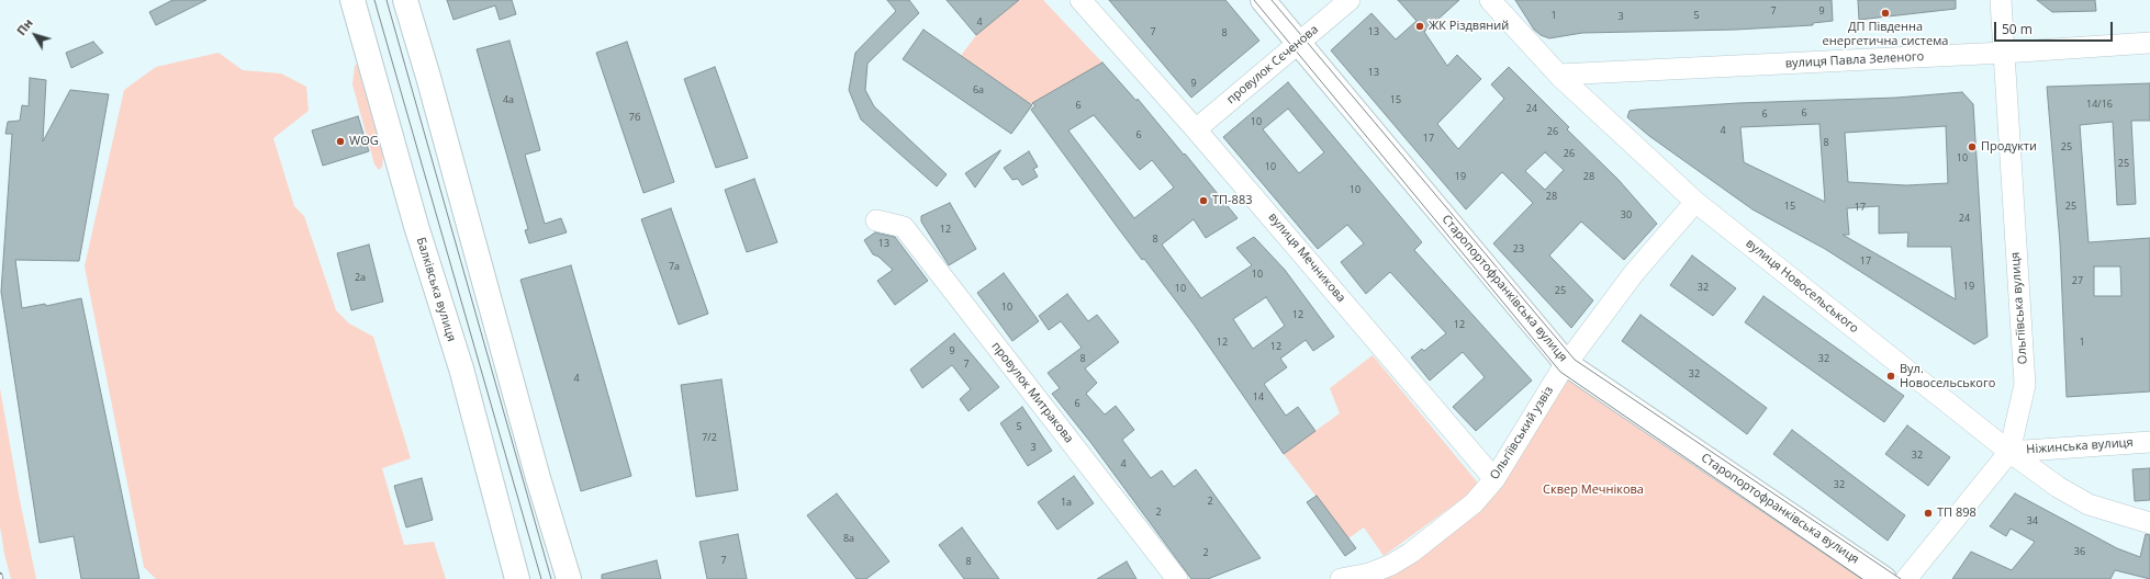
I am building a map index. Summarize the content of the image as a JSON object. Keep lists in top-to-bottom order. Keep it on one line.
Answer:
{"streets":{"main road":["Старопортофранківська вулиця","Балківська вулиця"],"street":["вулиця Павла Зеленого","провулок Сєченова","вулиця Мечникова","вулиця Новосельського","Ольгіївська вулиця","провулок Митракова","Ольгіївський узвіз","Ніжинська вулиця"]},"crossings":[["вулиця Павла Зеленого","вулиця Новосельського"],["вулиця Павла Зеленого","Ольгіївська вулиця"],["провулок Сєченова","вулиця Мечникова"],["провулок Сєченова","Старопортофранківська вулиця"],["вулиця Мечникова","Ольгіївський узвіз"],["вулиця Новосельського","Ольгіївська вулиця"],["вулиця Новосельського","Ольгіївський узвіз"],["вулиця Новосельського","Ніжинська вулиця"],["Старопортофранківська вулиця","Ольгіївський узвіз"],["Ольгіївська вулиця","Ніжинська вулиця"]],"parks":["Сквер Мечнікова"],"places":["ДП Південна енергетична система","ЖК Різдвяний","WOG","Продукти","ТП-883","Вул. Новосельського","ТП 898"],"house_numbers":["7","9","1","5","3","4","7","13","8","13","9","6а","4а","15","14/16","6","24","6","6","7б","10","4","26","6","17","8","25","26","10","25","10","19","28","10","28","15","25","17","30","24","12","8","13","23","17","7а","10","2а","27","19","32","10","25","10","12","12","12","1","12","9","8","32","7","32","4","14","6","5","7/2","3","32","4","32","2","1а","2","34","8а","36","2","7","8"],"scale_bar":"50 m","north":"top left"}
